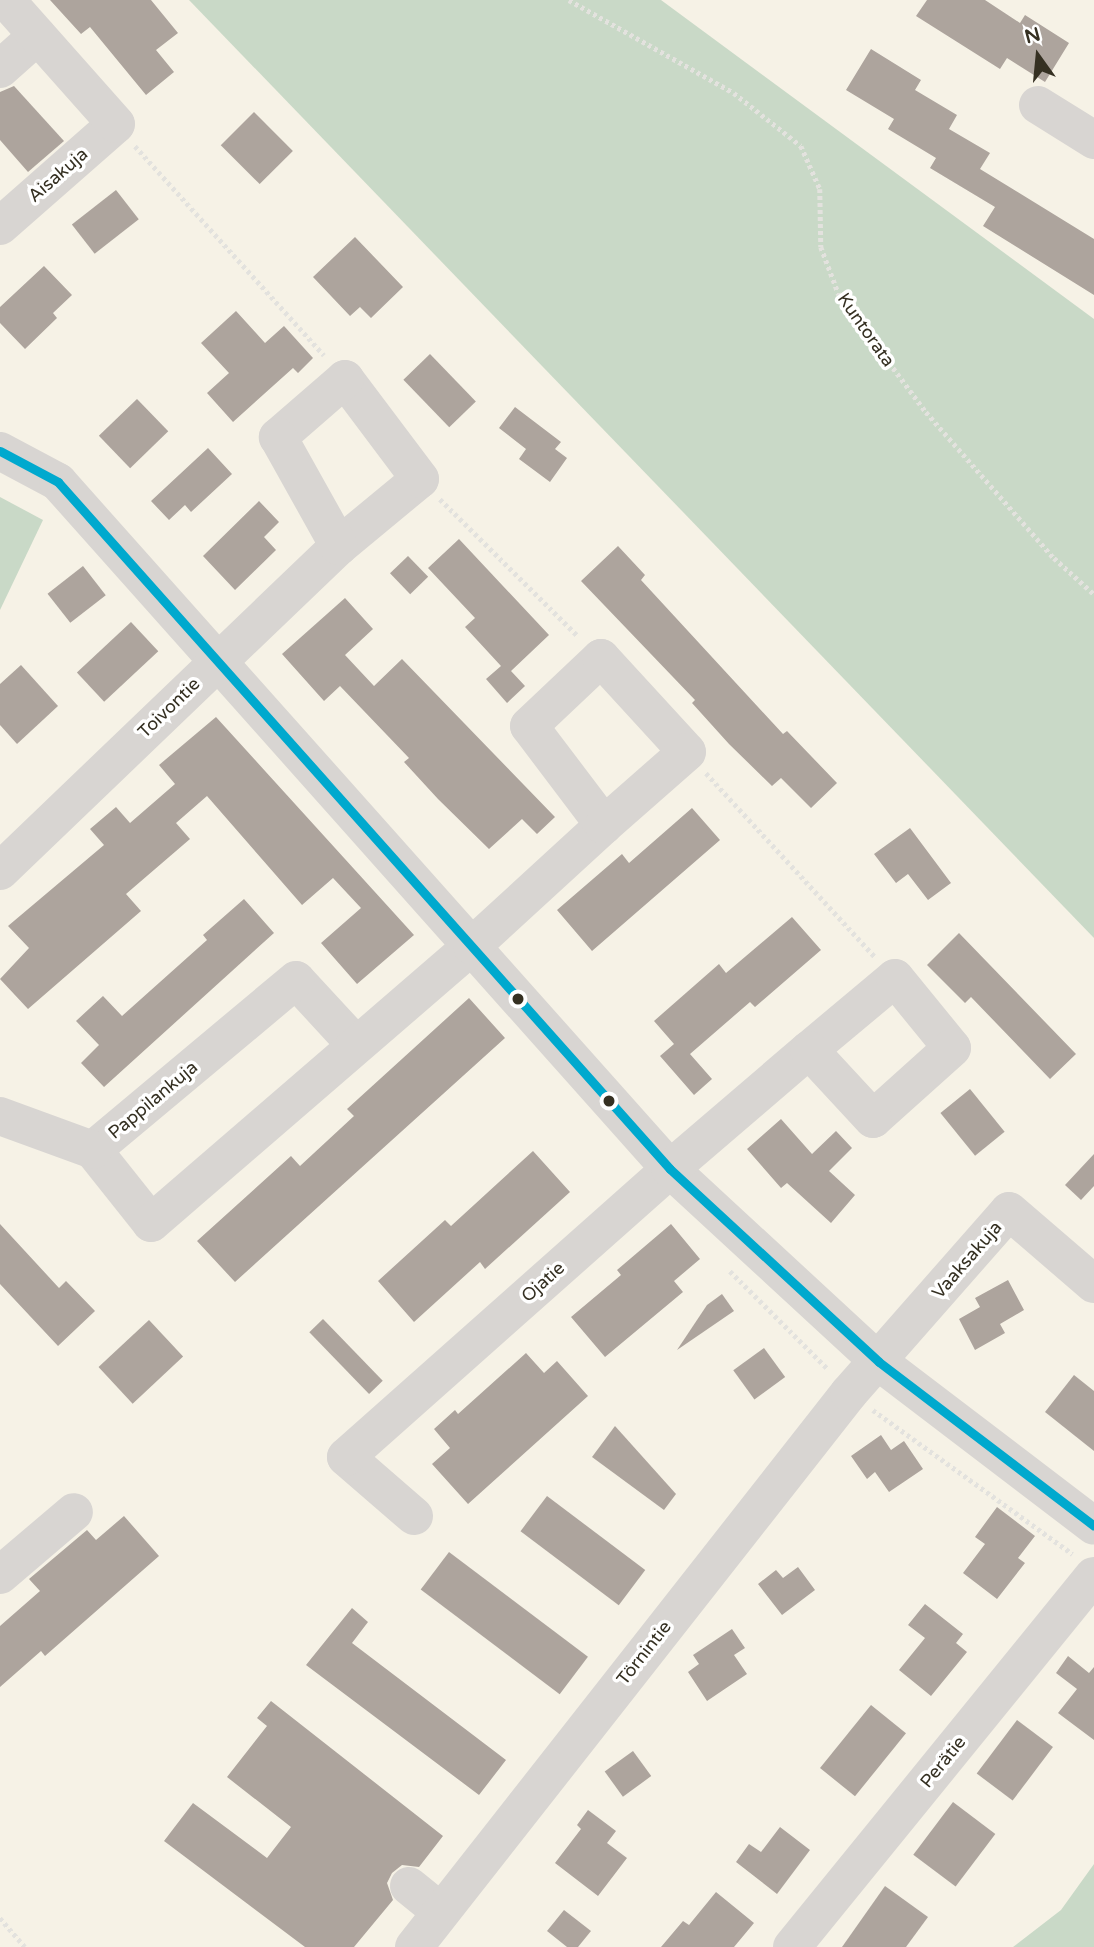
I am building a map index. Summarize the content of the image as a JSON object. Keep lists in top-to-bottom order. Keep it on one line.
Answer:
{"streets":{"street":["Aisakuja","Toivontie","Pappilankuja","Vaaksakuja","Ojatie","Törnintie","Perätie"],"path":["Kuntorata"]},"crossings":[["Vaaksakuja","Törnintie"]],"north":"top"}
